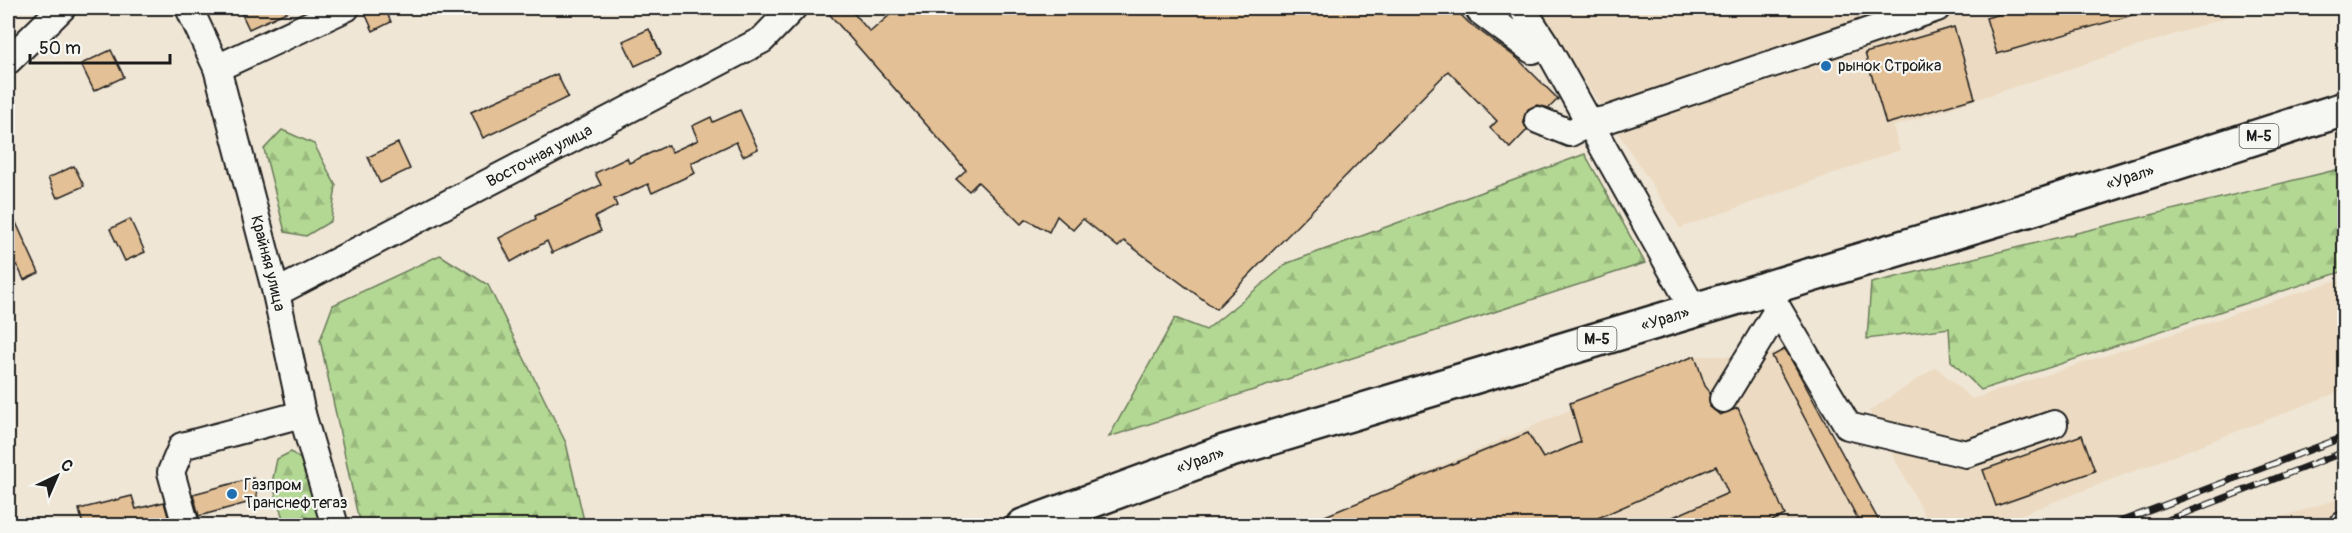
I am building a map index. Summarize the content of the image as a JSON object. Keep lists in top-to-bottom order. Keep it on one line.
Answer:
{"streets":{"highway":["М-5","«Урал»"],"street":["Восточная улица","Крайняя улица"]},"crossings":[["Восточная улица","Крайняя улица"]],"places":["рынок Стройка","Газпром Транснефтегаз"],"scale_bar":"50 m","north":"top right"}
